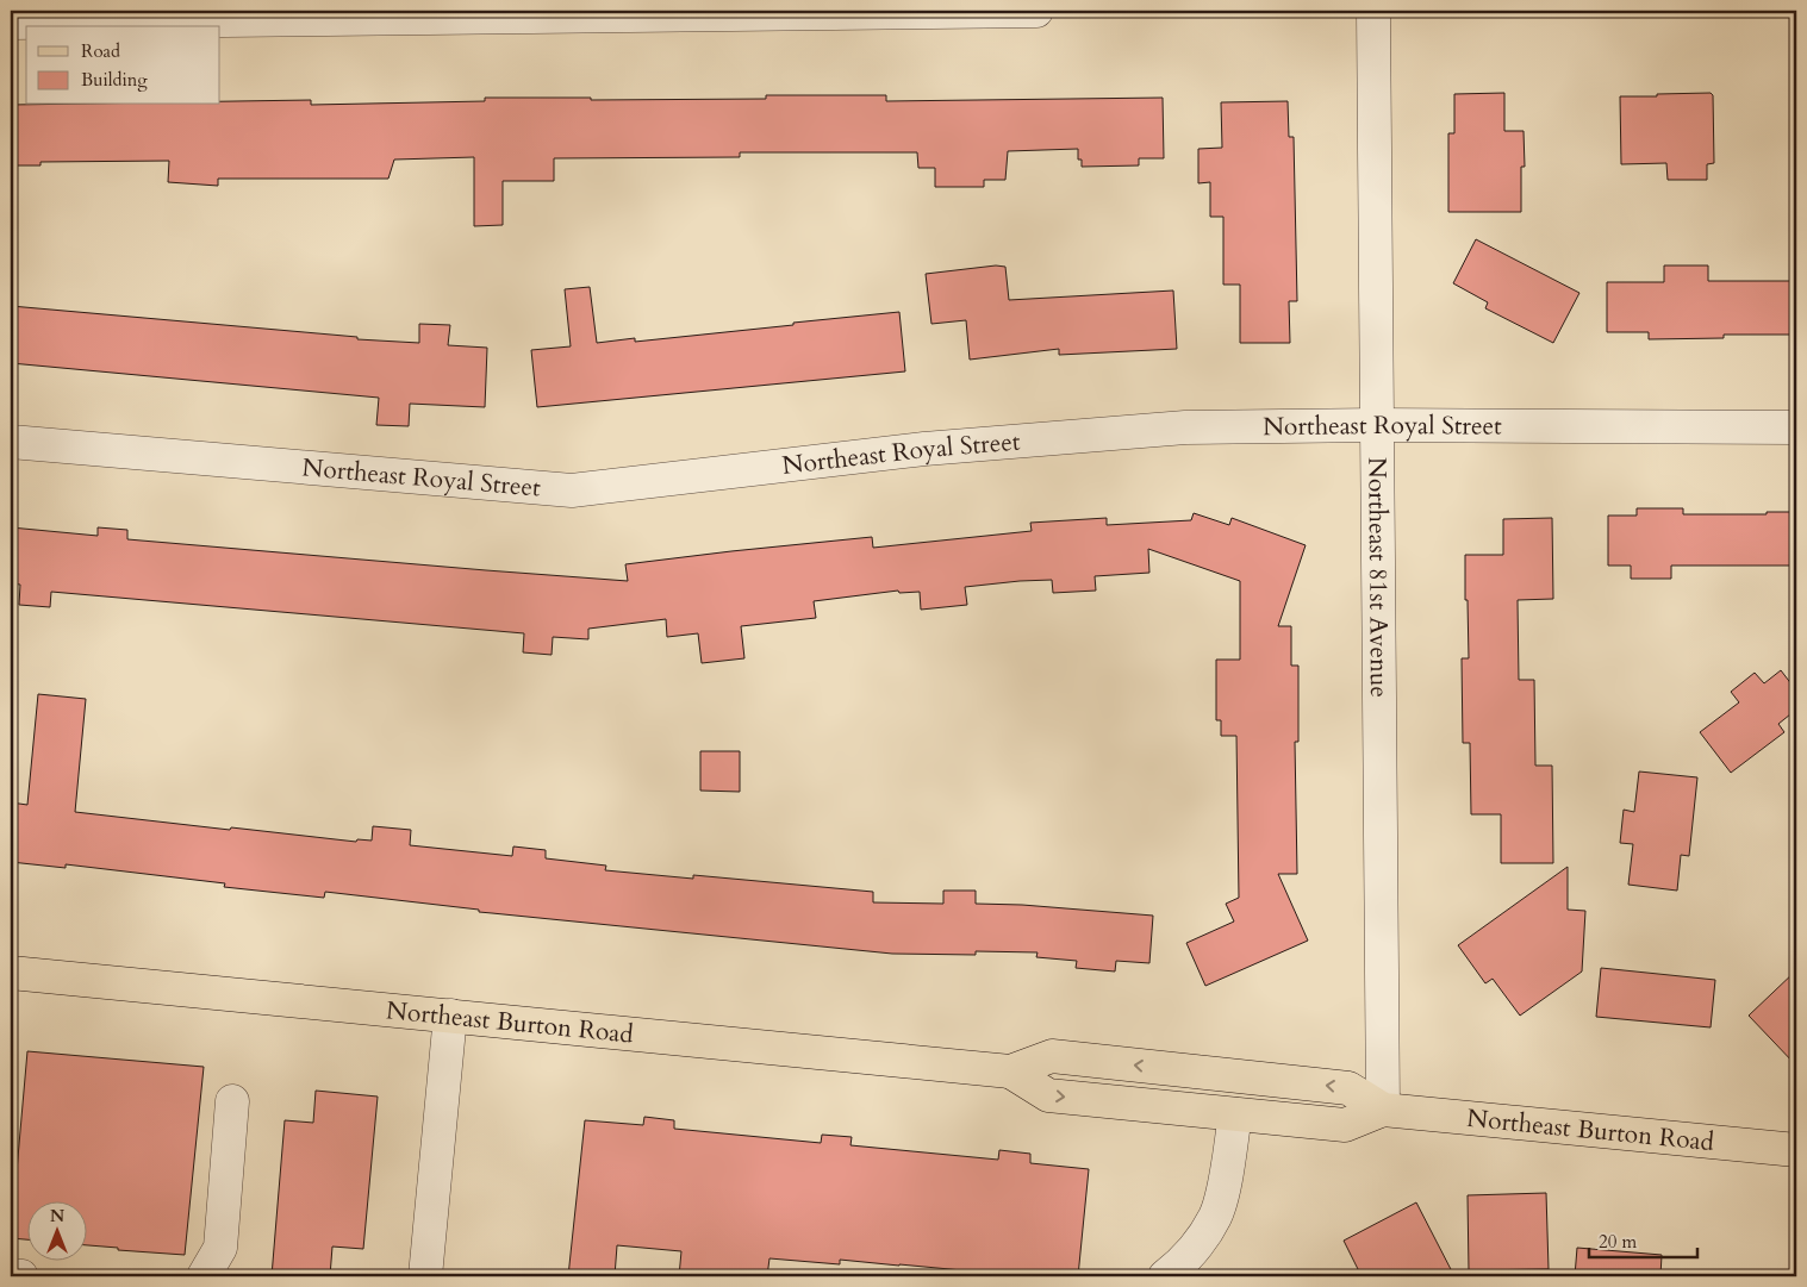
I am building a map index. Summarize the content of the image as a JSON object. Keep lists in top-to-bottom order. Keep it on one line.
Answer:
{"streets":{"main road":["Northeast Burton Road"],"street":["Northeast Royal Street","Northeast 81st Avenue"]},"crossings":[["Northeast Royal Street","Northeast 81st Avenue"],["Northeast 81st Avenue","Northeast Burton Road"]],"legend":["Road","Building"],"scale_bar":"20 m","north":"top"}
